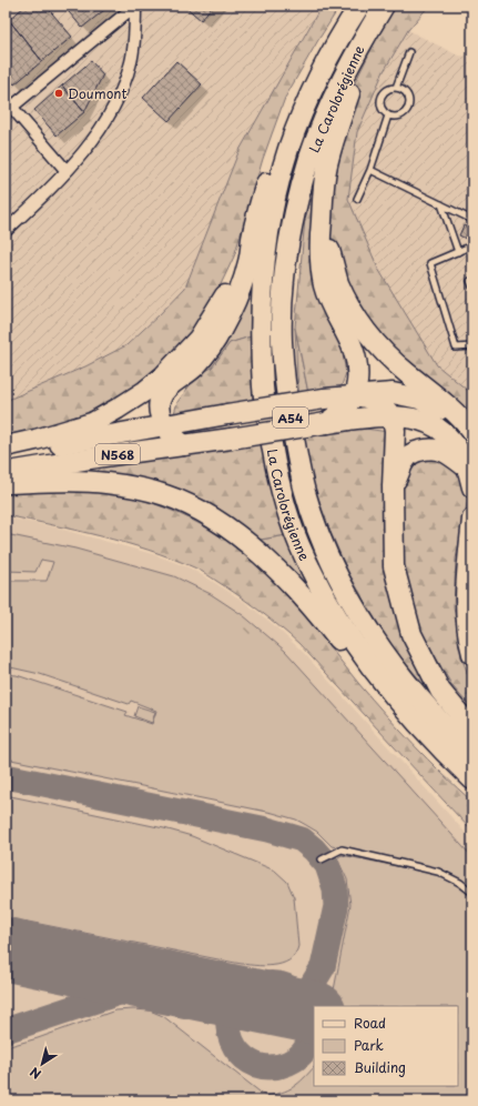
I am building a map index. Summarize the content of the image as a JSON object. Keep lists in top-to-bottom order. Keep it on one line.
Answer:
{"streets":{"highway":["La Carolorégienne","A54","N568"]},"places":["Doumont"],"legend":["Road","Park","Building"],"north":"bottom left"}
